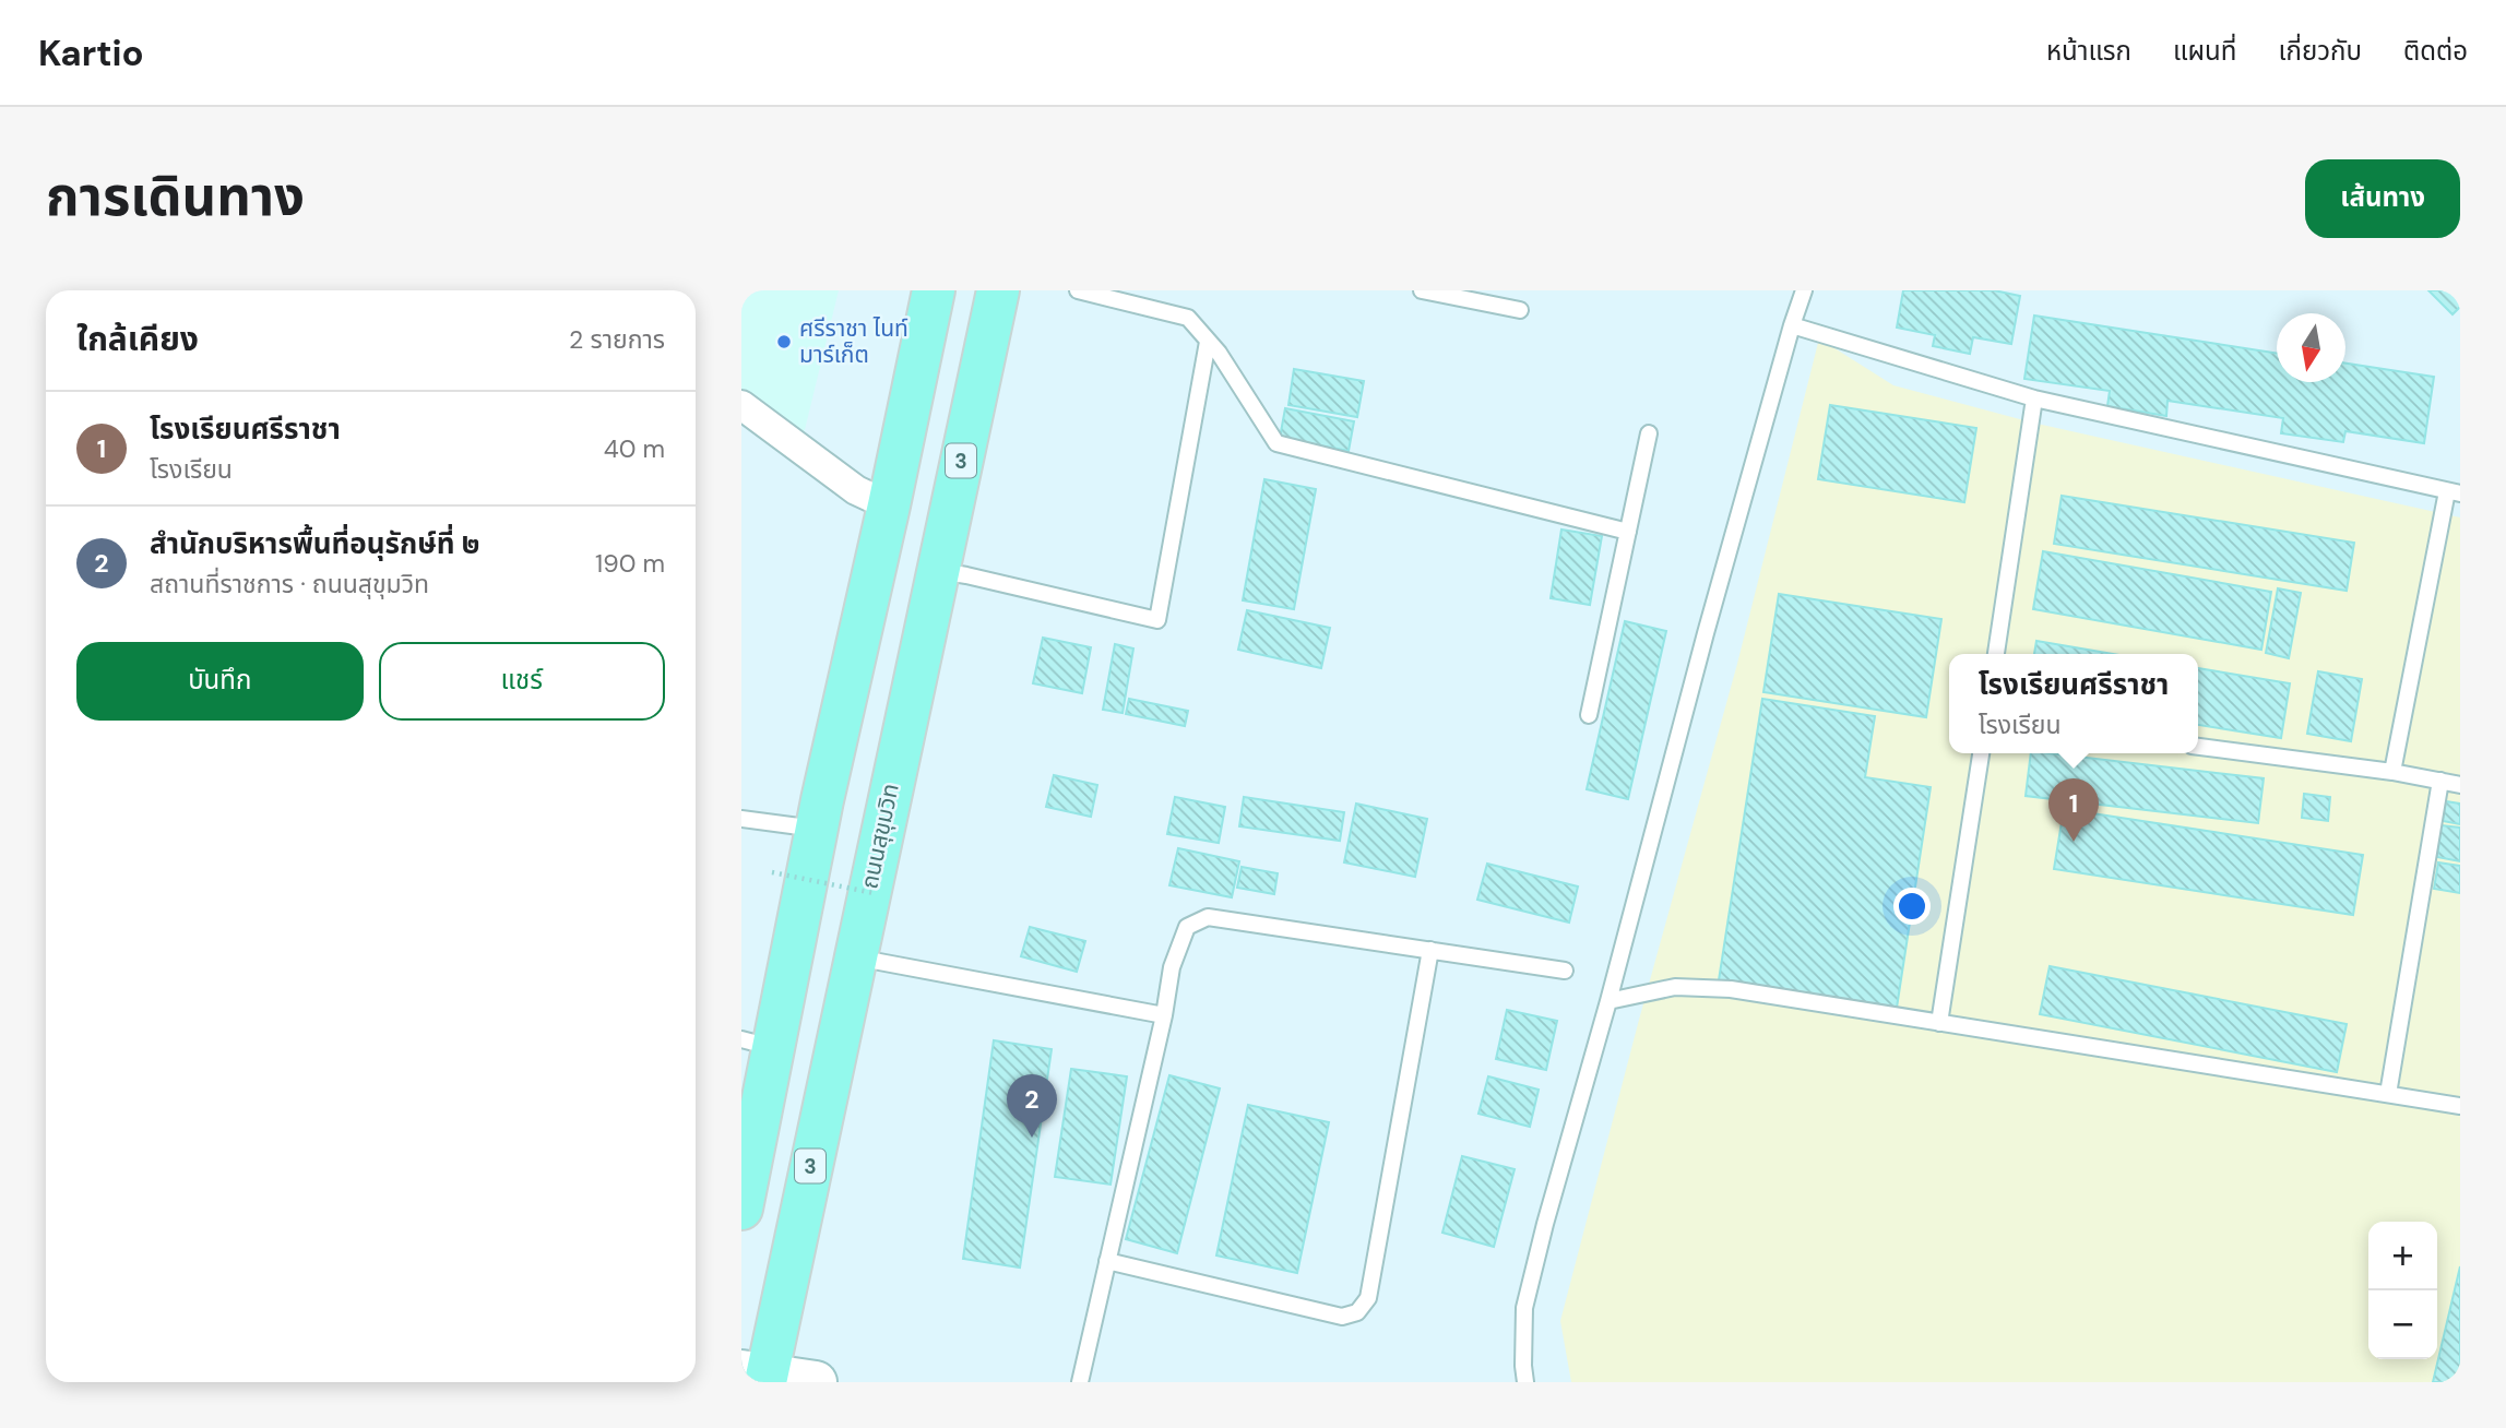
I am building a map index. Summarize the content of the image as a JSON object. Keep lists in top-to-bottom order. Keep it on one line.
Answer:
{"streets":{"highway":["3","ถนนสุขุมวิท"]},"places":["ศรีราชา ไนท์ มาร์เก็ต"],"north":"bottom","page":{"header":"Kartio","nav":["หน้าแรก","แผนที่","เกี่ยวกับ","ติดต่อ"],"title":"การเดินทาง","buttons":["เส้นทาง",["บันทึก","แชร์"]],"heading":["ใกล้เคียง","2 รายการ"],"list":[{"mark":"1","name":"โรงเรียนศรีราชา","note":"โรงเรียน","value":"40 m"},{"mark":"2","name":"สำนักบริหารพื้นที่อนุรักษ์ที่ ๒","note":"สถานที่ราชการ · ถนนสุขุมวิท","value":"190 m"}],"popup":["โรงเรียนศรีราชา","โรงเรียน"],"pins":["1","2"],"map_buttons":["+","−"]}}
